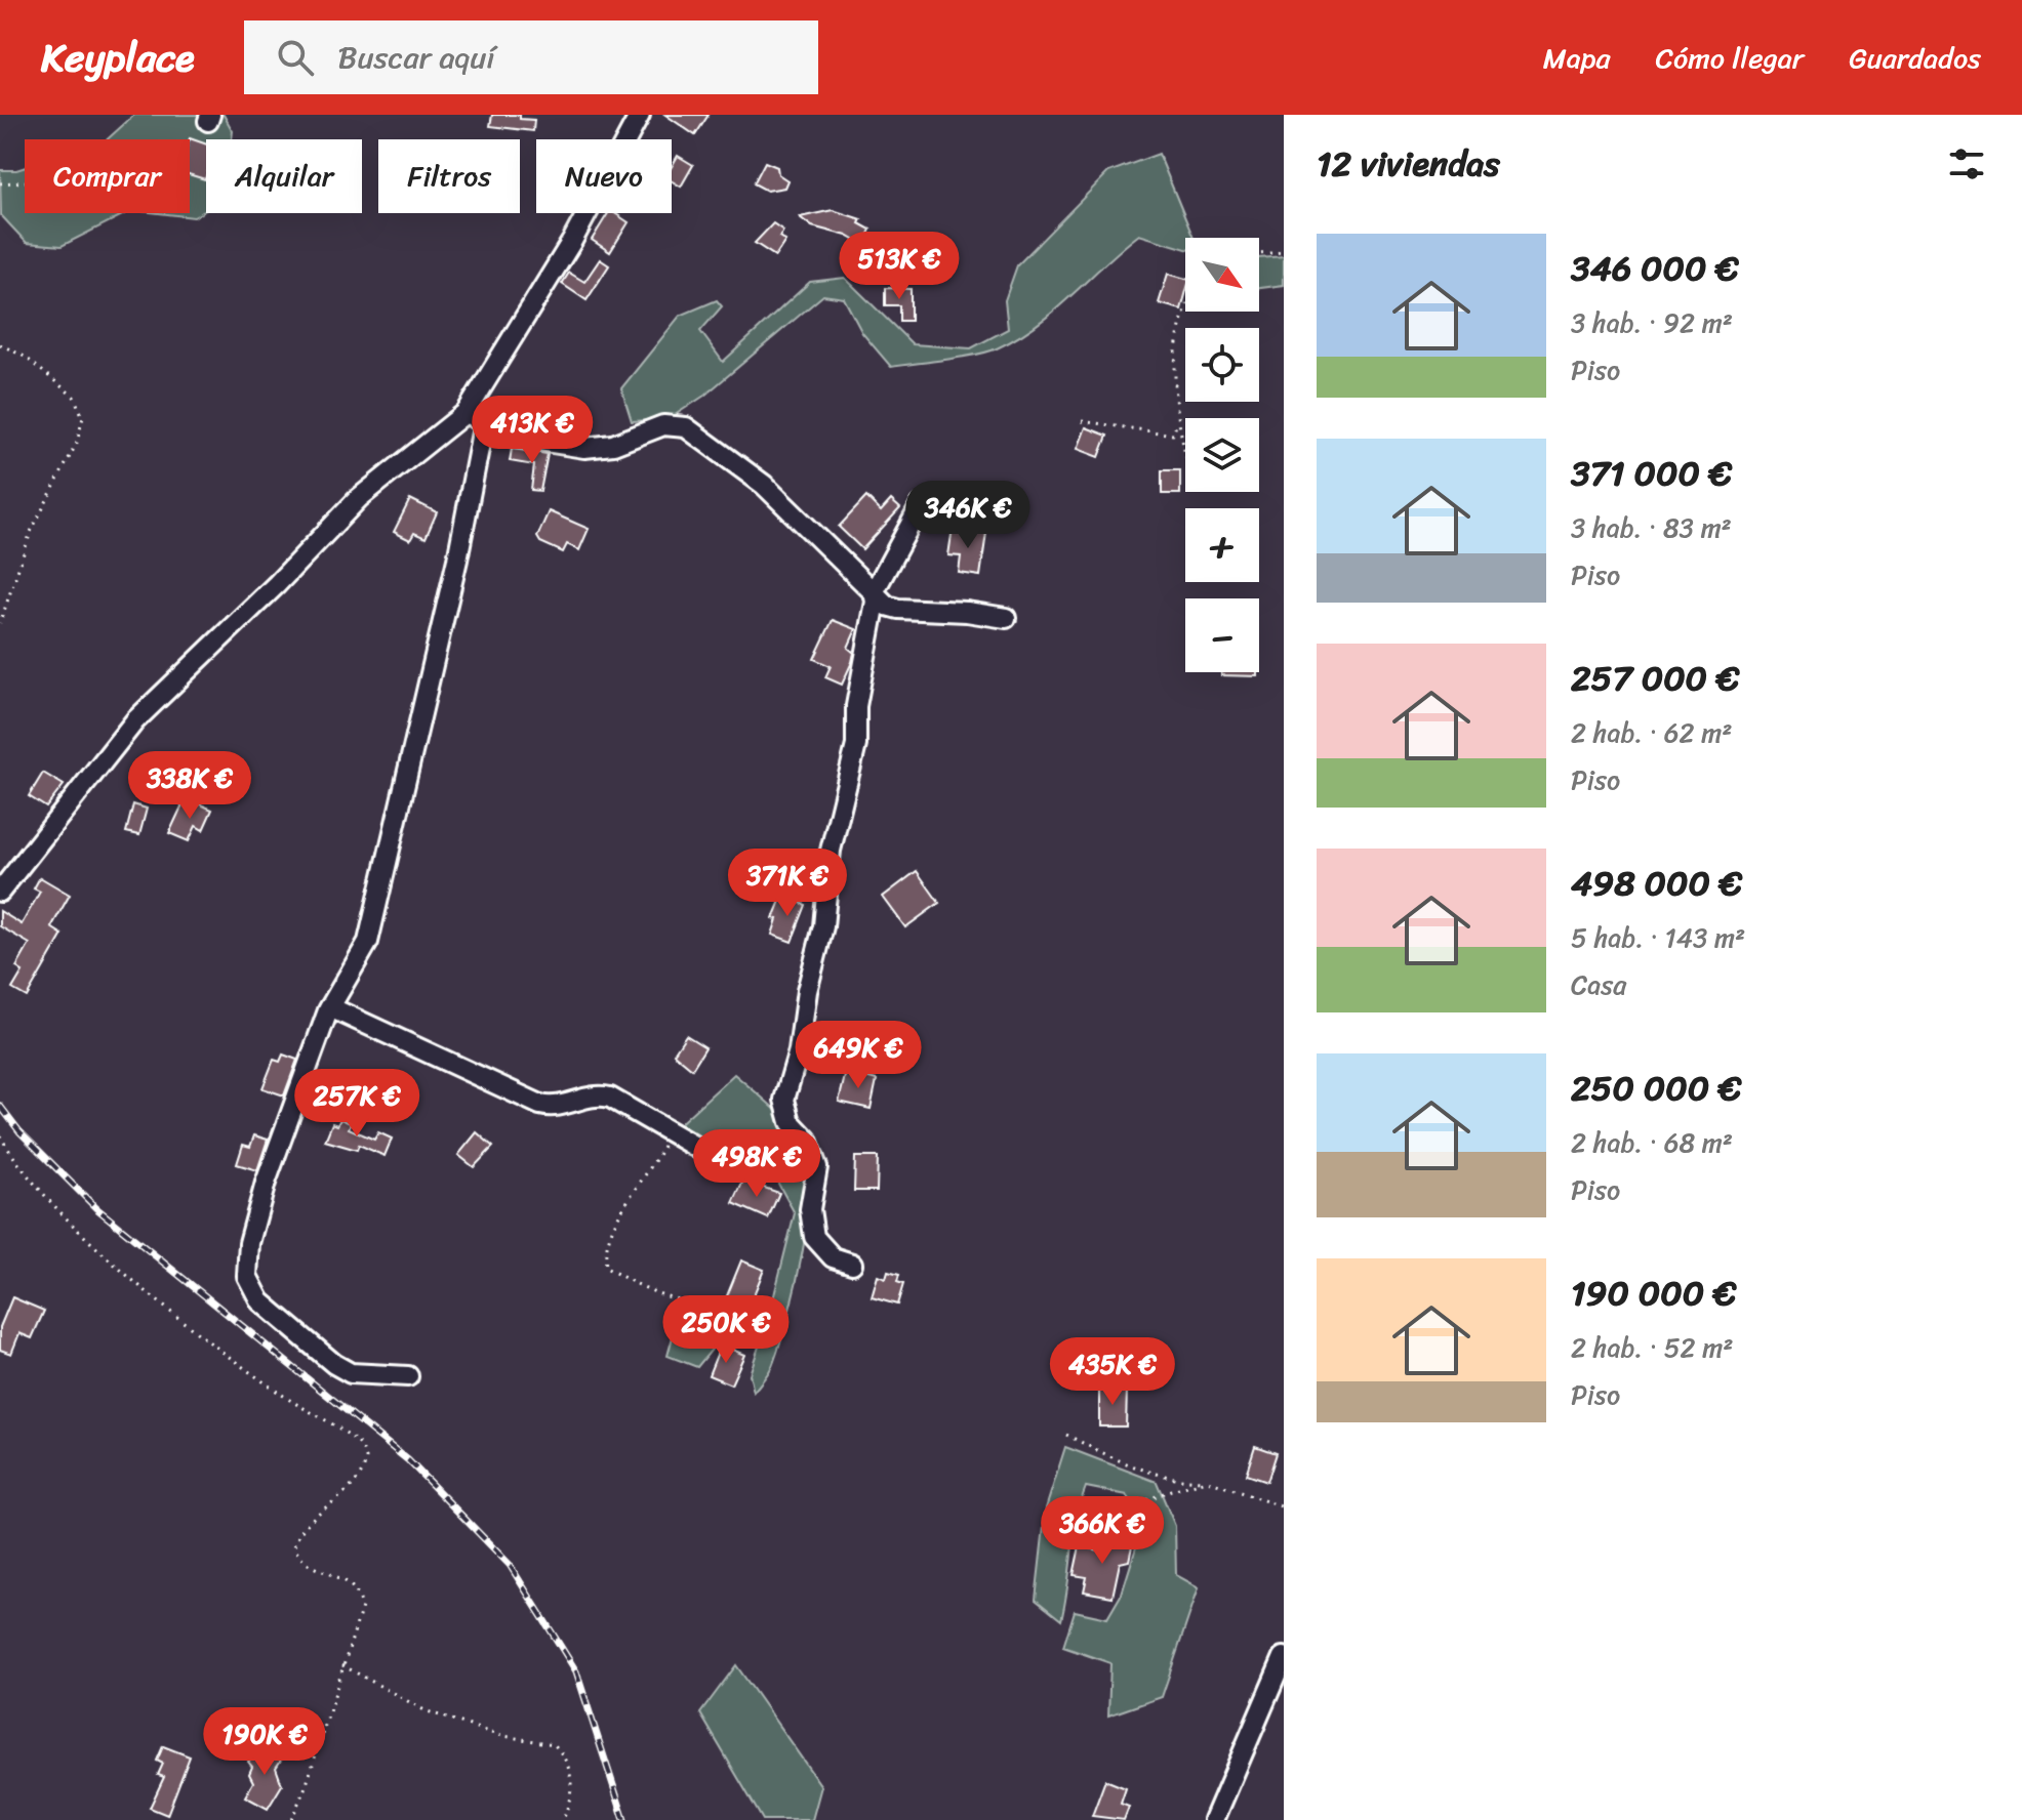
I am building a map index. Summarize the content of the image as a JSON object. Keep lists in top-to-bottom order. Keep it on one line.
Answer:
{"north":"bottom right","page":{"header":"Keyplace","search":"Buscar aquí","nav":["Mapa","Cómo llegar","Guardados"],"heading":"12 viviendas","chip":["Comprar","Alquilar","Filtros","Nuevo"],"list":[{"name":"346 000 €","note":"3 hab. · 92 m² · Piso"},{"name":"371 000 €","note":"3 hab. · 83 m² · Piso"},{"name":"257 000 €","note":"2 hab. · 62 m² · Piso"},{"name":"498 000 €","note":"5 hab. · 143 m² · Casa"},{"name":"250 000 €","note":"2 hab. · 68 m² · Piso"},{"name":"190 000 €","note":"2 hab. · 52 m² · Piso"}],"price":["513K €","413K €","346K €","338K €","371K €","649K €","257K €","498K €","250K €","435K €","366K €","190K €"],"map_buttons":["+","−"]}}
